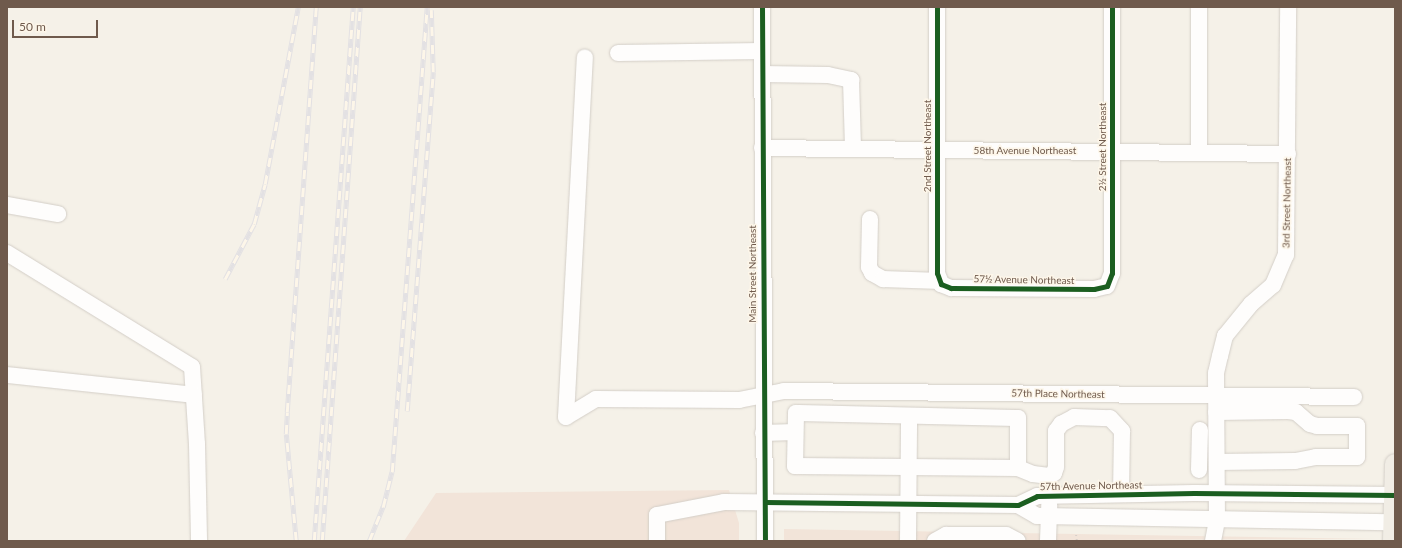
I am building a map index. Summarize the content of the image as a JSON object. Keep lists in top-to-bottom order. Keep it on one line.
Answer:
{"streets":{"street":["2nd Street Northeast","2½ Street Northeast","58th Avenue Northeast","3rd Street Northeast","Main Street Northeast","57½ Avenue Northeast","57th Place Northeast","57th Avenue Northeast"]},"crossings":[["2nd Street Northeast","58th Avenue Northeast"],["2nd Street Northeast","57½ Avenue Northeast"],["2½ Street Northeast","58th Avenue Northeast"],["2½ Street Northeast","57½ Avenue Northeast"],["58th Avenue Northeast","3rd Street Northeast"],["58th Avenue Northeast","Main Street Northeast"],["3rd Street Northeast","57th Place Northeast"],["3rd Street Northeast","57th Avenue Northeast"],["Main Street Northeast","57th Place Northeast"],["Main Street Northeast","57th Avenue Northeast"]],"scale_bar":"50 m"}
